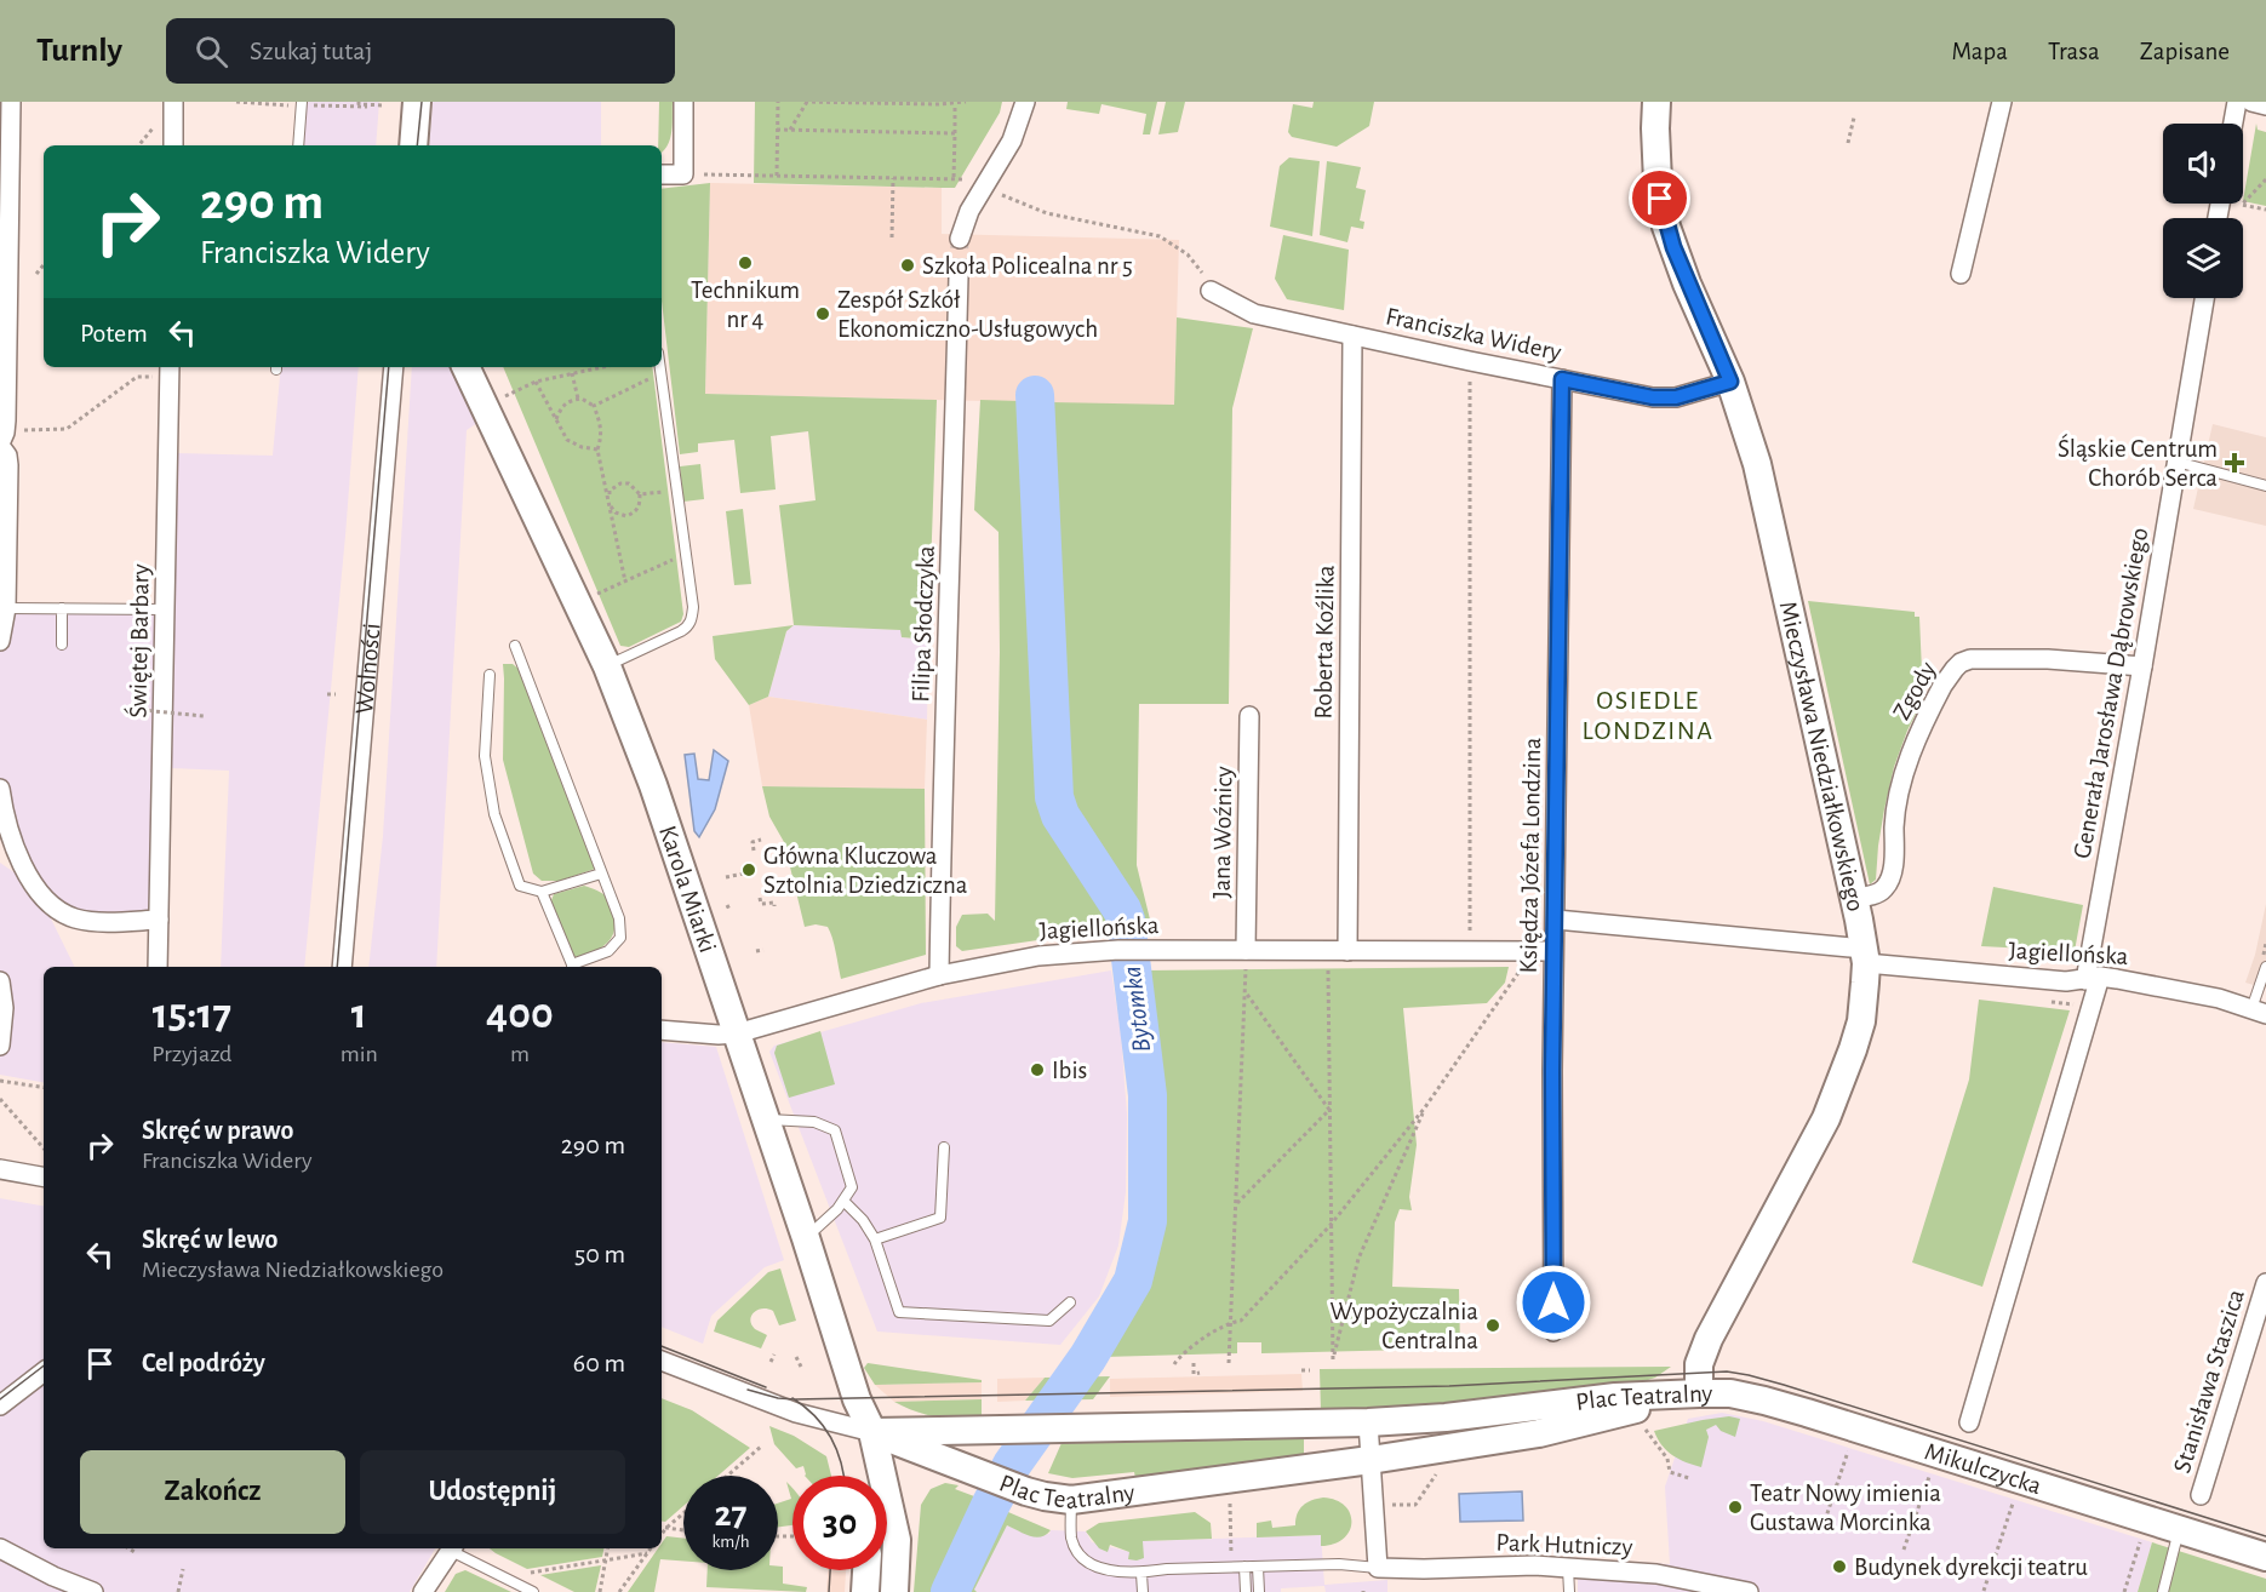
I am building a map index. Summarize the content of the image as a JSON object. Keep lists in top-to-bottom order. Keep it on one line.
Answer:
{"streets":{"main road":["Mieczysława Niedziałkowskiego","Karola Miarki","Plac Teatralny","Mikulczycka"],"street":["Franciszka Widery","Filipa Słodczyka","Świętej Barbary","Roberta Koźlika","Wolności","Zgody","Generała Jarosława Dąbrowskiego","Jana Woźnicy","Księdza Józefa Londzina","Jagiellońska","Stanisława Staszica","Park Hutniczy"]},"crossings":[["Franciszka Widery","Roberta Koźlika"],["Franciszka Widery","Mieczysława Niedziałkowskiego"],["Franciszka Widery","Księdza Józefa Londzina"],["Filipa Słodczyka","Jagiellońska"],["Roberta Koźlika","Jagiellońska"],["Zgody","Generała Jarosława Dąbrowskiego"],["Zgody","Mieczysława Niedziałkowskiego"],["Generała Jarosława Dąbrowskiego","Jagiellońska"],["Mieczysława Niedziałkowskiego","Jagiellońska"],["Mieczysława Niedziałkowskiego","Plac Teatralny"],["Mieczysława Niedziałkowskiego","Mikulczycka"],["Jana Woźnicy","Jagiellońska"],["Księdza Józefa Londzina","Jagiellońska"],["Karola Miarki","Jagiellońska"],["Karola Miarki","Plac Teatralny"],["Plac Teatralny","Mikulczycka"]],"districts":["OSIEDLE LONDZINA"],"water":["Bytomka"],"places":{"other":["Technikum nr 4","Szkoła Policealna nr 5","Zespół Szkół Ekonomiczno-Usługowych","Główna Kluczowa Sztolnia Dziedziczna","Ibis","Wypożyczalnia Centralna","Teatr Nowy imienia Gustawa Morcinka","Budynek dyrekcji teatru"],"health":["Śląskie Centrum Chorób Serca"]},"page":{"header":"Turnly","search":"Szukaj tutaj","nav":["Mapa","Trasa","Zapisane"],"turn":["290 m","Franciszka Widery"],"then":"Potem","eta":["15:17","Przyjazd","1","min","400","m"],"list":[{"name":"Skręć w prawo","note":"Franciszka Widery","value":"290 m"},{"name":"Skręć w lewo","note":"Mieczysława Niedziałkowskiego","value":"50 m"},{"name":"Cel podróży","value":"60 m"}],"buttons":["Zakończ","Udostępnij"],"speed":"27 km/h","limit":"30"}}
